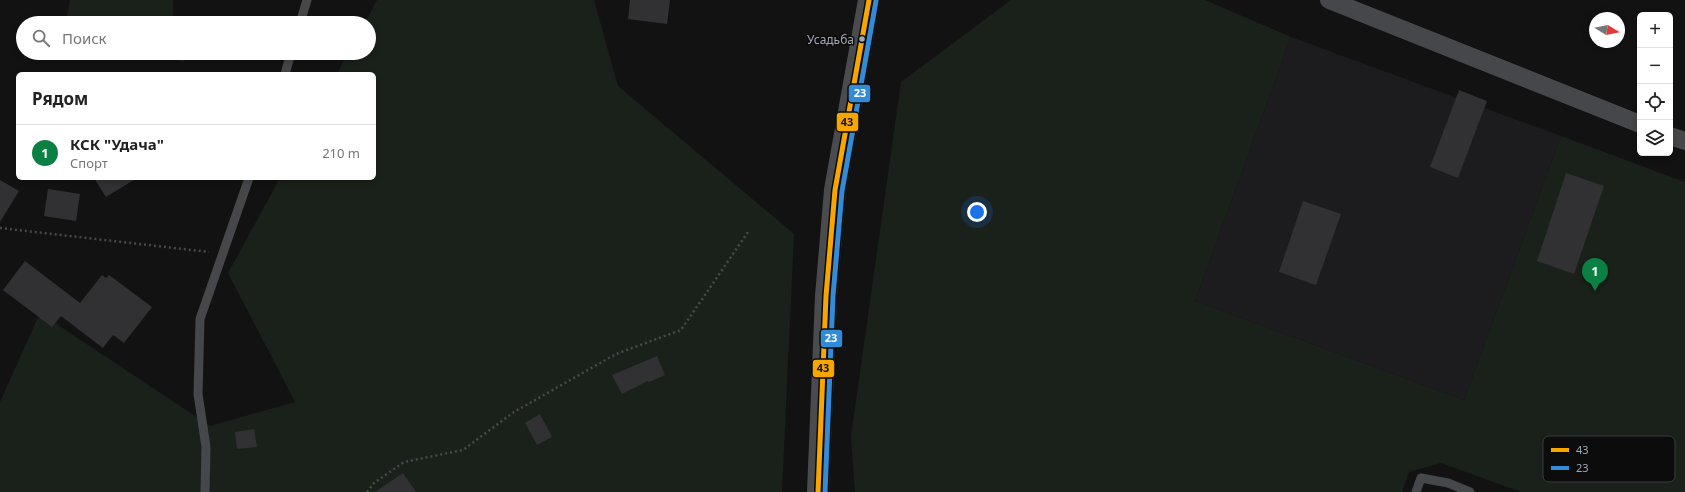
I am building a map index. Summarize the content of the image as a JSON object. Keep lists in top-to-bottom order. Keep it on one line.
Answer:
{"places":["Усадьба"],"lines":["transit line 43","transit line 23"],"legend":["43","23"],"north":"right","page":{"map_buttons":["+","−"],"search":"Поиск","heading":"Рядом","list":[{"mark":"1","name":"КСК \"Удача\"","note":"Спорт","value":"210 m"}],"pins":"1"}}
